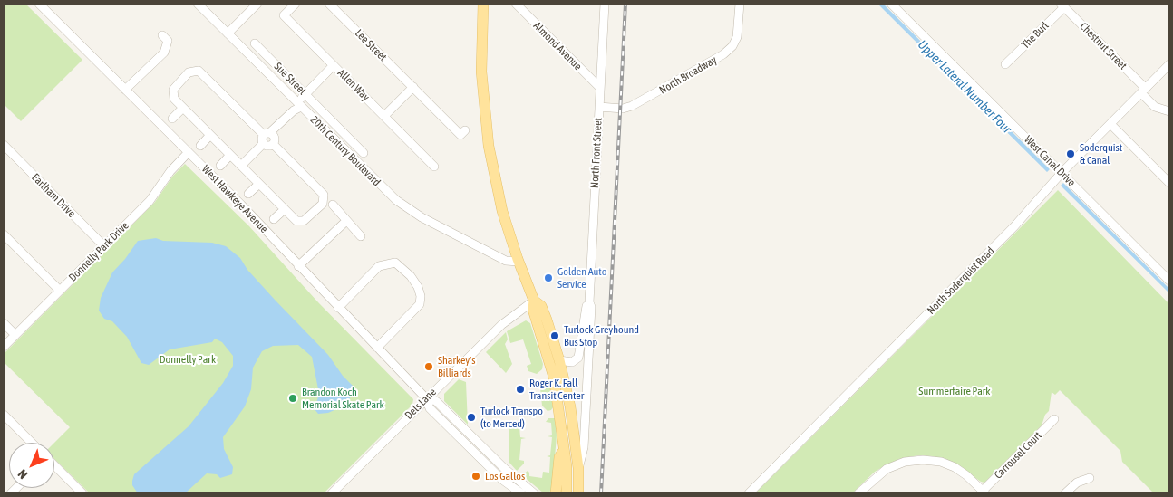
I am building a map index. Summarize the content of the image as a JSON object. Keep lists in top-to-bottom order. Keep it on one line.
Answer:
{"streets":{"street":["The Burl","Lee Street","Almond Avenue","Chestnut Street","North Broadway","Sue Street","Allen Way","20th Century Boulevard","North Front Street","West Canal Drive","Earlham Drive","West Hawkeye Avenue","Donnelly Park Drive","North Soderquist Road","Dels Lane","Carrousel Court"]},"crossings":[["The Burl","Chestnut Street"],["Almond Avenue","North Front Street"],["Chestnut Street","North Soderquist Road"],["North Broadway","North Front Street"],["West Canal Drive","North Soderquist Road"],["Earlham Drive","Donnelly Park Drive"],["West Hawkeye Avenue","Donnelly Park Drive"],["West Hawkeye Avenue","Dels Lane"]],"water":["Upper Lateral Number Four"],"parks":["Donnelly Park","Summerfaire Park"],"places":["Soderquist & Canal","Golden Auto Service","Turlock Greyhound Bus Stop","Sharkey's Billiards","Roger K. Fall Transit Center","Brandon Koch Memorial Skate Park","Turlock Transpo (to Merced)","Los Gallos"],"north":"bottom left"}
